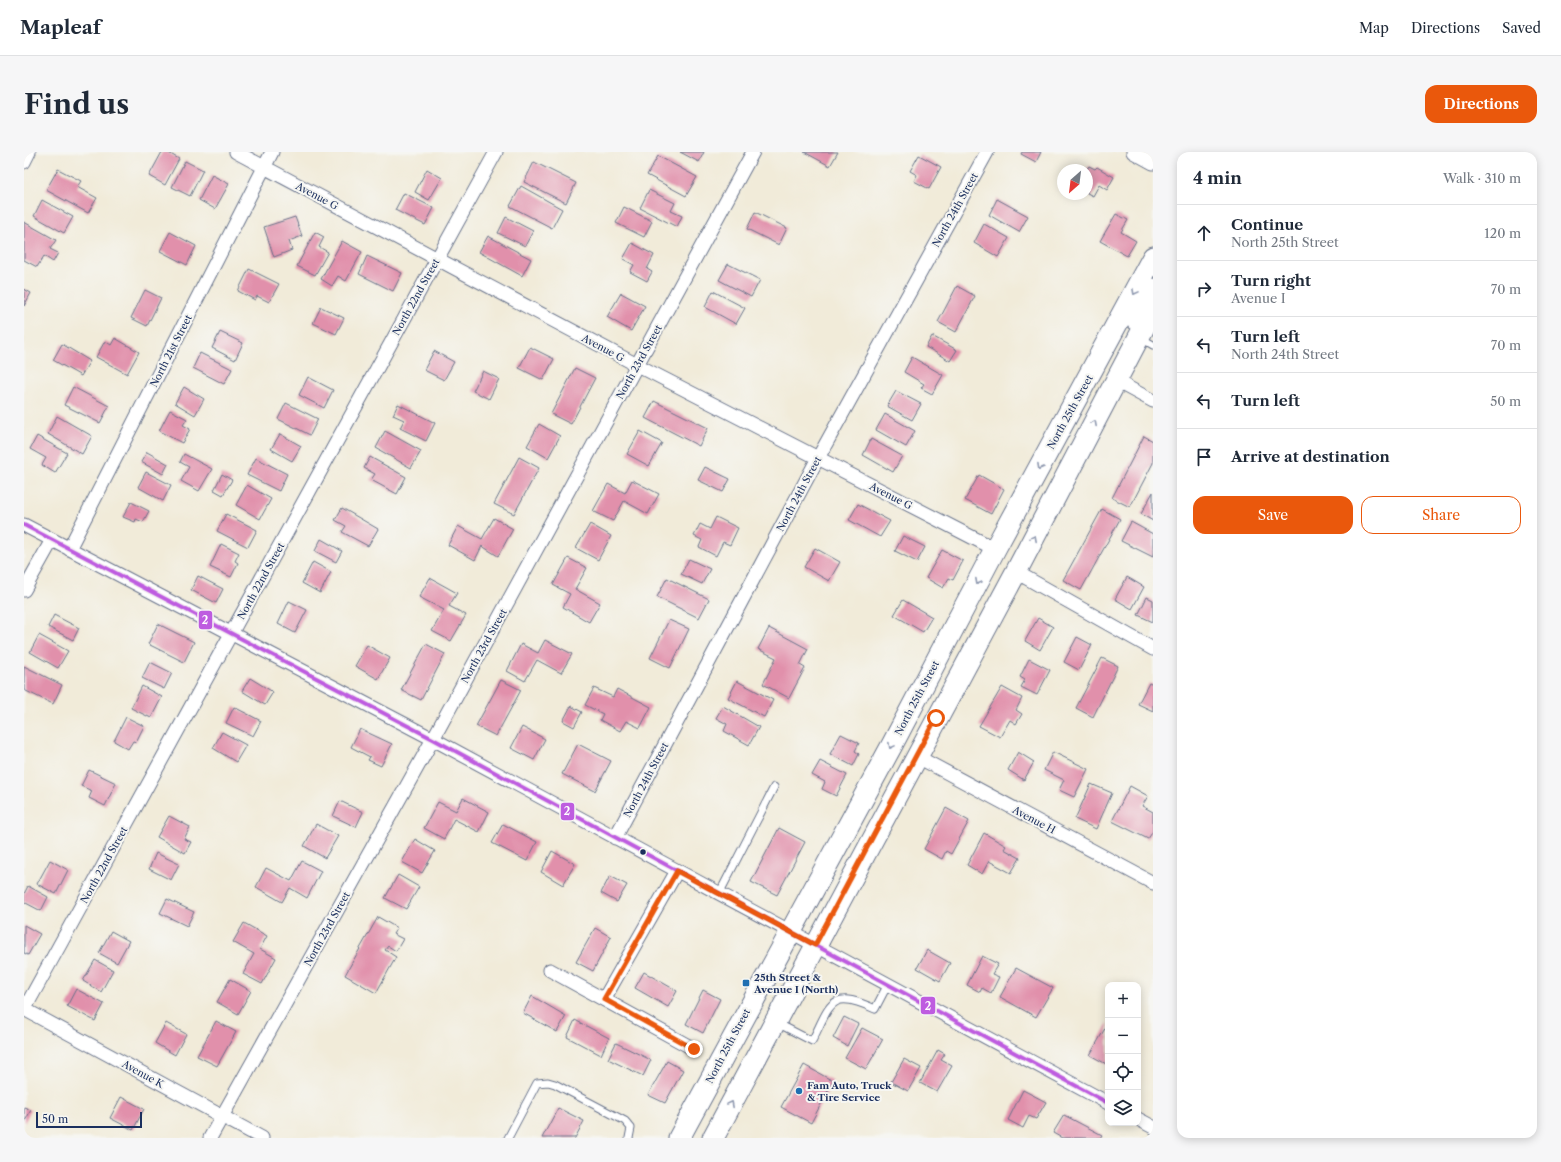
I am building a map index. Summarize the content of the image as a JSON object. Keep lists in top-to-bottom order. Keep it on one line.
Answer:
{"streets":{"main road":["North 25th Street"],"street":["Avenue G","North 24th Street","North 22nd Street","North 21st Street","North 23rd Street","Avenue H","Avenue K"]},"crossings":[["Avenue G","North 24th Street"],["Avenue G","North 22nd Street"],["Avenue G","North 21st Street"],["Avenue G","North 23rd Street"],["Avenue G","North 25th Street"],["North 22nd Street","Avenue K"],["North 23rd Street","Avenue K"]],"places":{"transit":["25th Street & Avenue I (North)"],"other":["Fam Auto, Truck & Tire Service"]},"lines":["transit line 2"],"scale_bar":"50 m","north":"bottom left","page":{"header":"Mapleaf","nav":["Map","Directions","Saved"],"buttons":["Directions",["Save","Share"]],"title":"Find us","heading":["4 min","Walk · 310 m"],"list":[["Continue","North 25th Street","120 m"],["Turn right","Avenue I","70 m"],["Turn left","North 24th Street","70 m"],["Turn left","50 m"],"Arrive at destination"],"map_buttons":["+","−"],"scale":"50 m"}}
